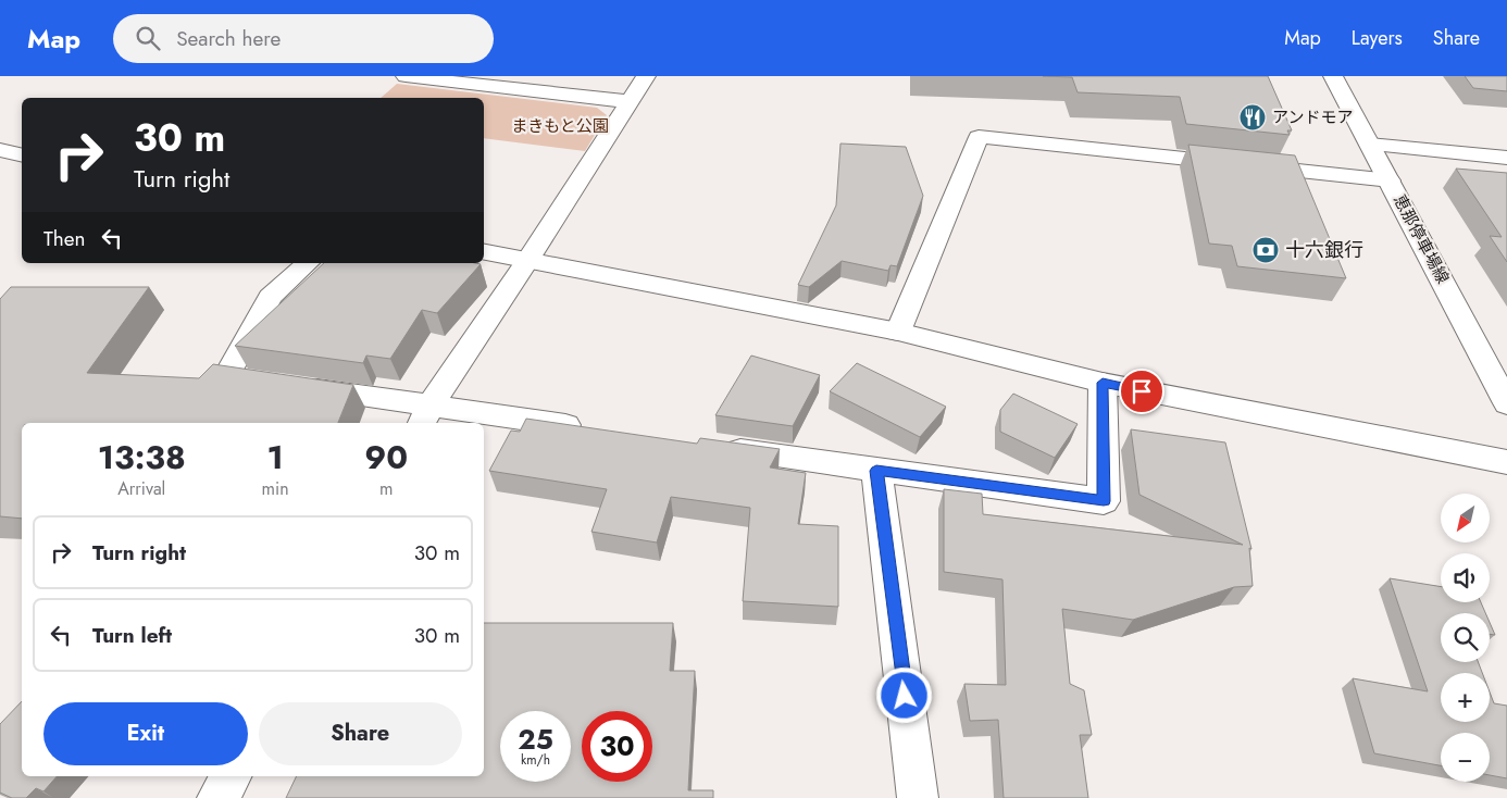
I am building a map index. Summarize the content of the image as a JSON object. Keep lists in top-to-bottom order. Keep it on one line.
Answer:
{"streets":{"street":["恵那停車場線"]},"parks":["まきもと公園"],"places":{"restaurant":["アンドモア"],"bank":["十六銀行"]},"north":"bottom left","page":{"header":"Map","search":"Search here","nav":["Map","Layers","Share"],"turn":["30 m","Turn right"],"then":"Then","eta":["13:38","Arrival","1","min","90","m"],"map_buttons":["+","−"],"list":[{"name":"Turn right","value":"30 m"},{"name":"Turn left","value":"30 m"}],"buttons":["Exit","Share"],"speed":"25 km/h","limit":"30"}}
